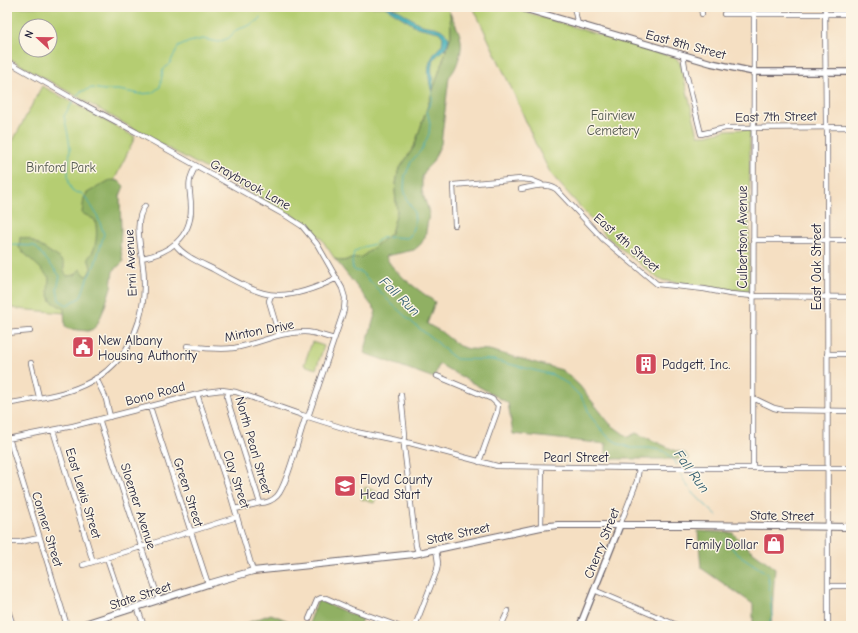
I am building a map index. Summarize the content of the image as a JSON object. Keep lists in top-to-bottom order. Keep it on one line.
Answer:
{"streets":{"main road":["State Street"],"street":["East 8th Street","East 7th Street","Graybrook Lane","Culbertson Avenue","East 4th Street","Erni Avenue","East Oak Street","Minton Drive","Bono Road","North Pearl Street","Pearl Street","Clay Street","Green Street","East Lewis Street","Sloemer Avenue","Conner Street","Cherry Street"]},"crossings":[["East 8th Street","East 7th Street"],["East 8th Street","Culbertson Avenue"],["East 8th Street","East Oak Street"],["East 7th Street","Culbertson Avenue"],["East 7th Street","East Oak Street"],["Graybrook Lane","Minton Drive"],["Graybrook Lane","Bono Road"],["Graybrook Lane","North Pearl Street"],["Graybrook Lane","Pearl Street"],["Culbertson Avenue","East 4th Street"],["Culbertson Avenue","Pearl Street"],["East 4th Street","East Oak Street"],["East Oak Street","Pearl Street"],["East Oak Street","State Street"],["Bono Road","North Pearl Street"],["Bono Road","Pearl Street"],["Bono Road","Clay Street"],["Bono Road","Green Street"],["Bono Road","East Lewis Street"],["Bono Road","Sloemer Avenue"],["Bono Road","Conner Street"],["North Pearl Street","Clay Street"],["Pearl Street","Cherry Street"],["Clay Street","State Street"],["Green Street","State Street"],["Sloemer Avenue","State Street"],["State Street","Cherry Street"]],"water":["Fall Run"],"parks":["Fairview Cemetery","Binford Park"],"places":{"public building":["New Albany Housing Authority"],"building":["Padgett, Inc."],"school or university":["Floyd County Head Start"],"shop":["Family Dollar"]},"north":"left"}
